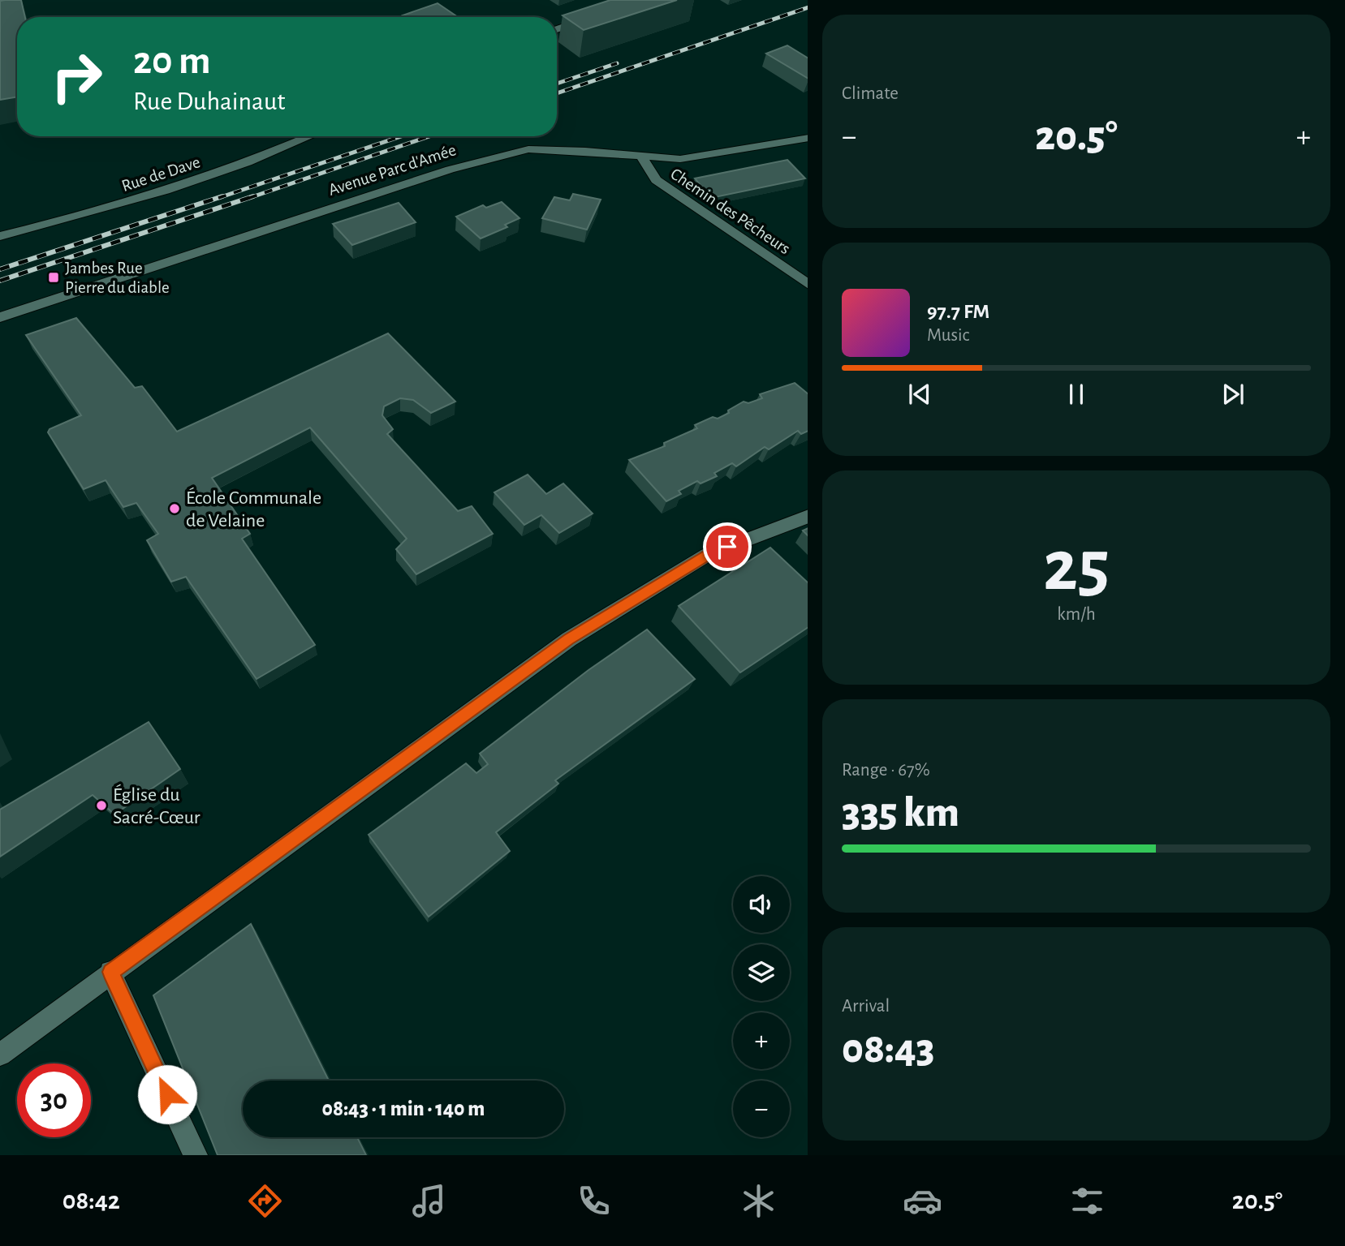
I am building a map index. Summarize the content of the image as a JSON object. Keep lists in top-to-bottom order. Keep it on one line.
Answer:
{"streets":{"street":["Avenue Parc d'Amée","Rue de Dave","Chemin des Pêcheurs"]},"crossings":[["Avenue Parc d'Amée","Chemin des Pêcheurs"]],"places":{"transit":["Jambes Rue Pierre du diable"],"other":["École Communale de Velaine","Église du Sacré-Cœur"]},"page":{"tile":["Climate",["25","km/h"],["Range · 67%","335 km"],["Arrival","08:43"]],"turn":["20 m","Rue Duhainaut"],"heat":["−","20.5°","+"],"song":["97.7 FM","Music"],"map_buttons":["+","−"],"limit":"30","trip":"08:43 · 1 min · 140 m","tabs":["08:42","20.5°"]}}
